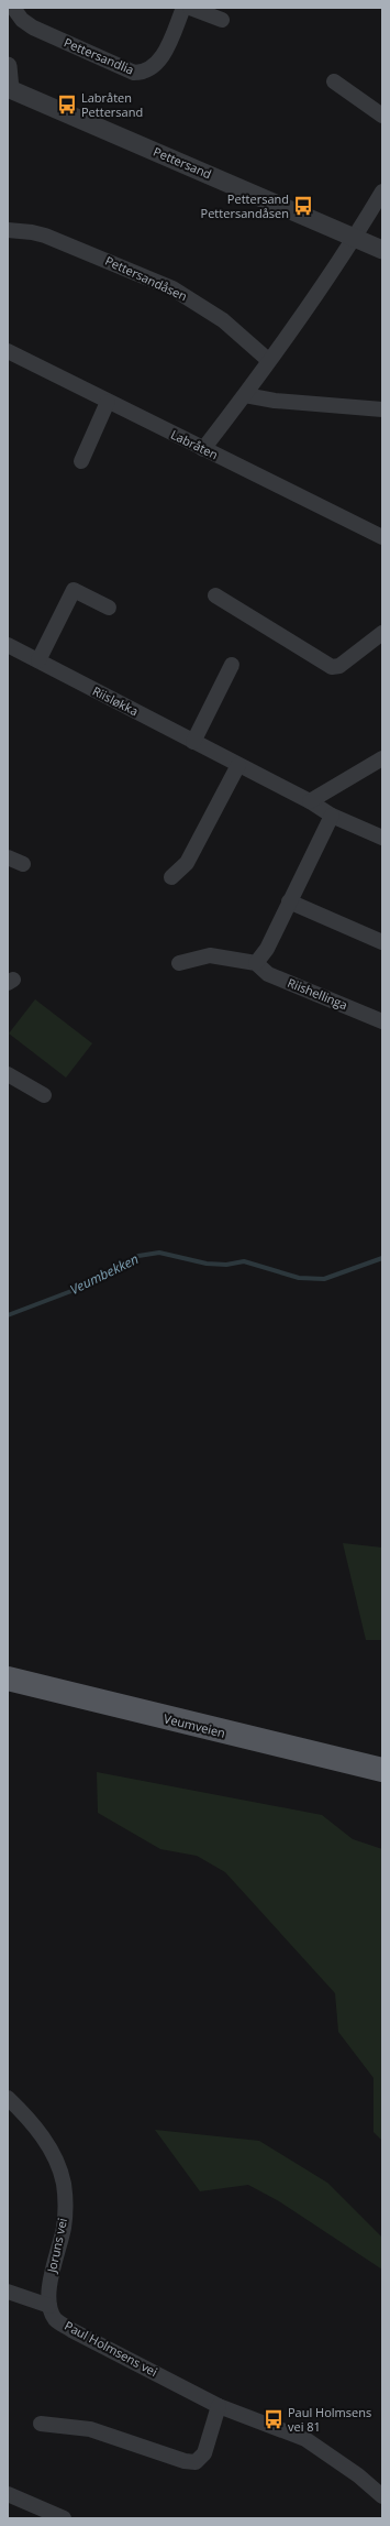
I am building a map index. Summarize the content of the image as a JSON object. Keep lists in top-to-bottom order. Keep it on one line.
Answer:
{"streets":{"main road":["Veumveien"],"street":["Pettersandlia","Pettersand","Pettersandåsen","Labråten","Riisløkka","Riishellinga","Joruns vei","Paul Holmsens vei"]},"crossings":[["Joruns vei","Paul Holmsens vei"]],"water":["Veumbekken"],"places":{"bus stop":["Labråten Pettersand","Pettersand Pettersandåsen","Paul Holmsens vei 81"]}}
